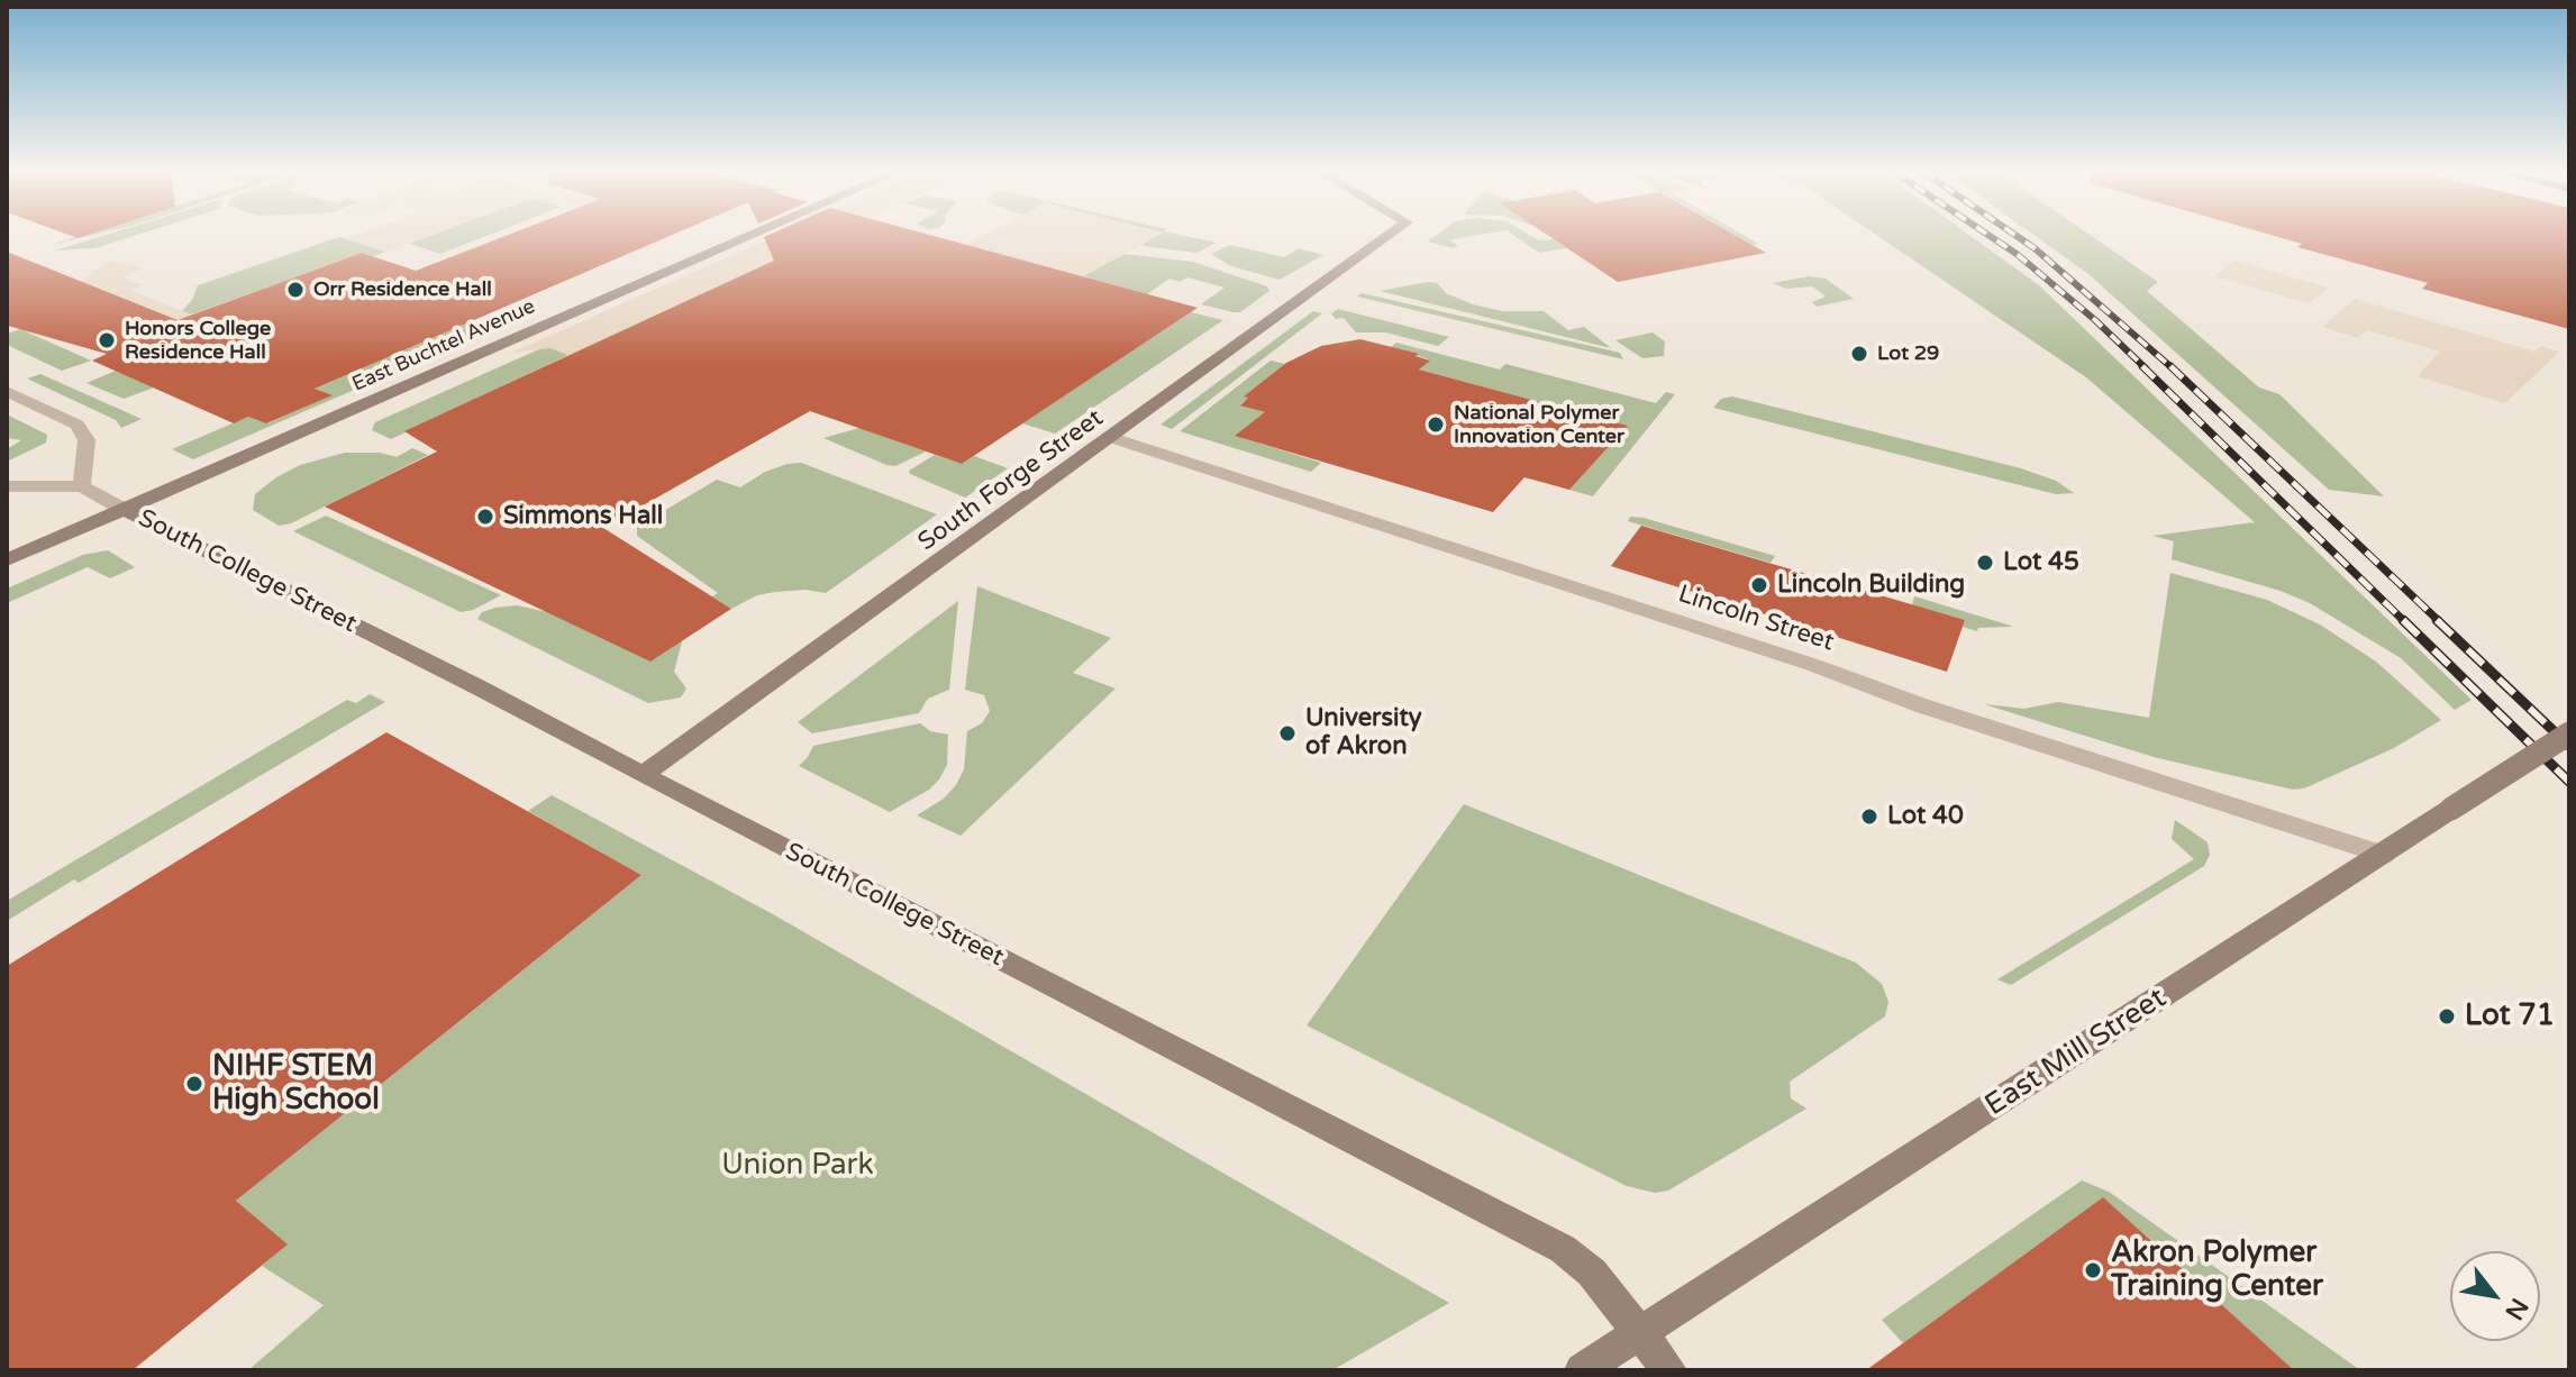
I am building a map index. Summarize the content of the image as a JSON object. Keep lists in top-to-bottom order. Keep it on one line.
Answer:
{"streets":{"street":["East Buchtel Avenue","South Forge Street","South College Street","Lincoln Street","East Mill Street"]},"crossings":[["East Buchtel Avenue","South College Street"],["South Forge Street","South College Street"],["South Forge Street","Lincoln Street"],["South College Street","East Mill Street"],["Lincoln Street","East Mill Street"]],"parks":["Union Park"],"places":["Orr Residence Hall","Honors College Residence Hall","Lot 29","National Polymer Innovation Center","Simmons Hall","Lot 45","Lincoln Building","University of Akron","Lot 40","Lot 71","NIHF STEM High School","Akron Polymer Training Center"],"north":"bottom right"}
